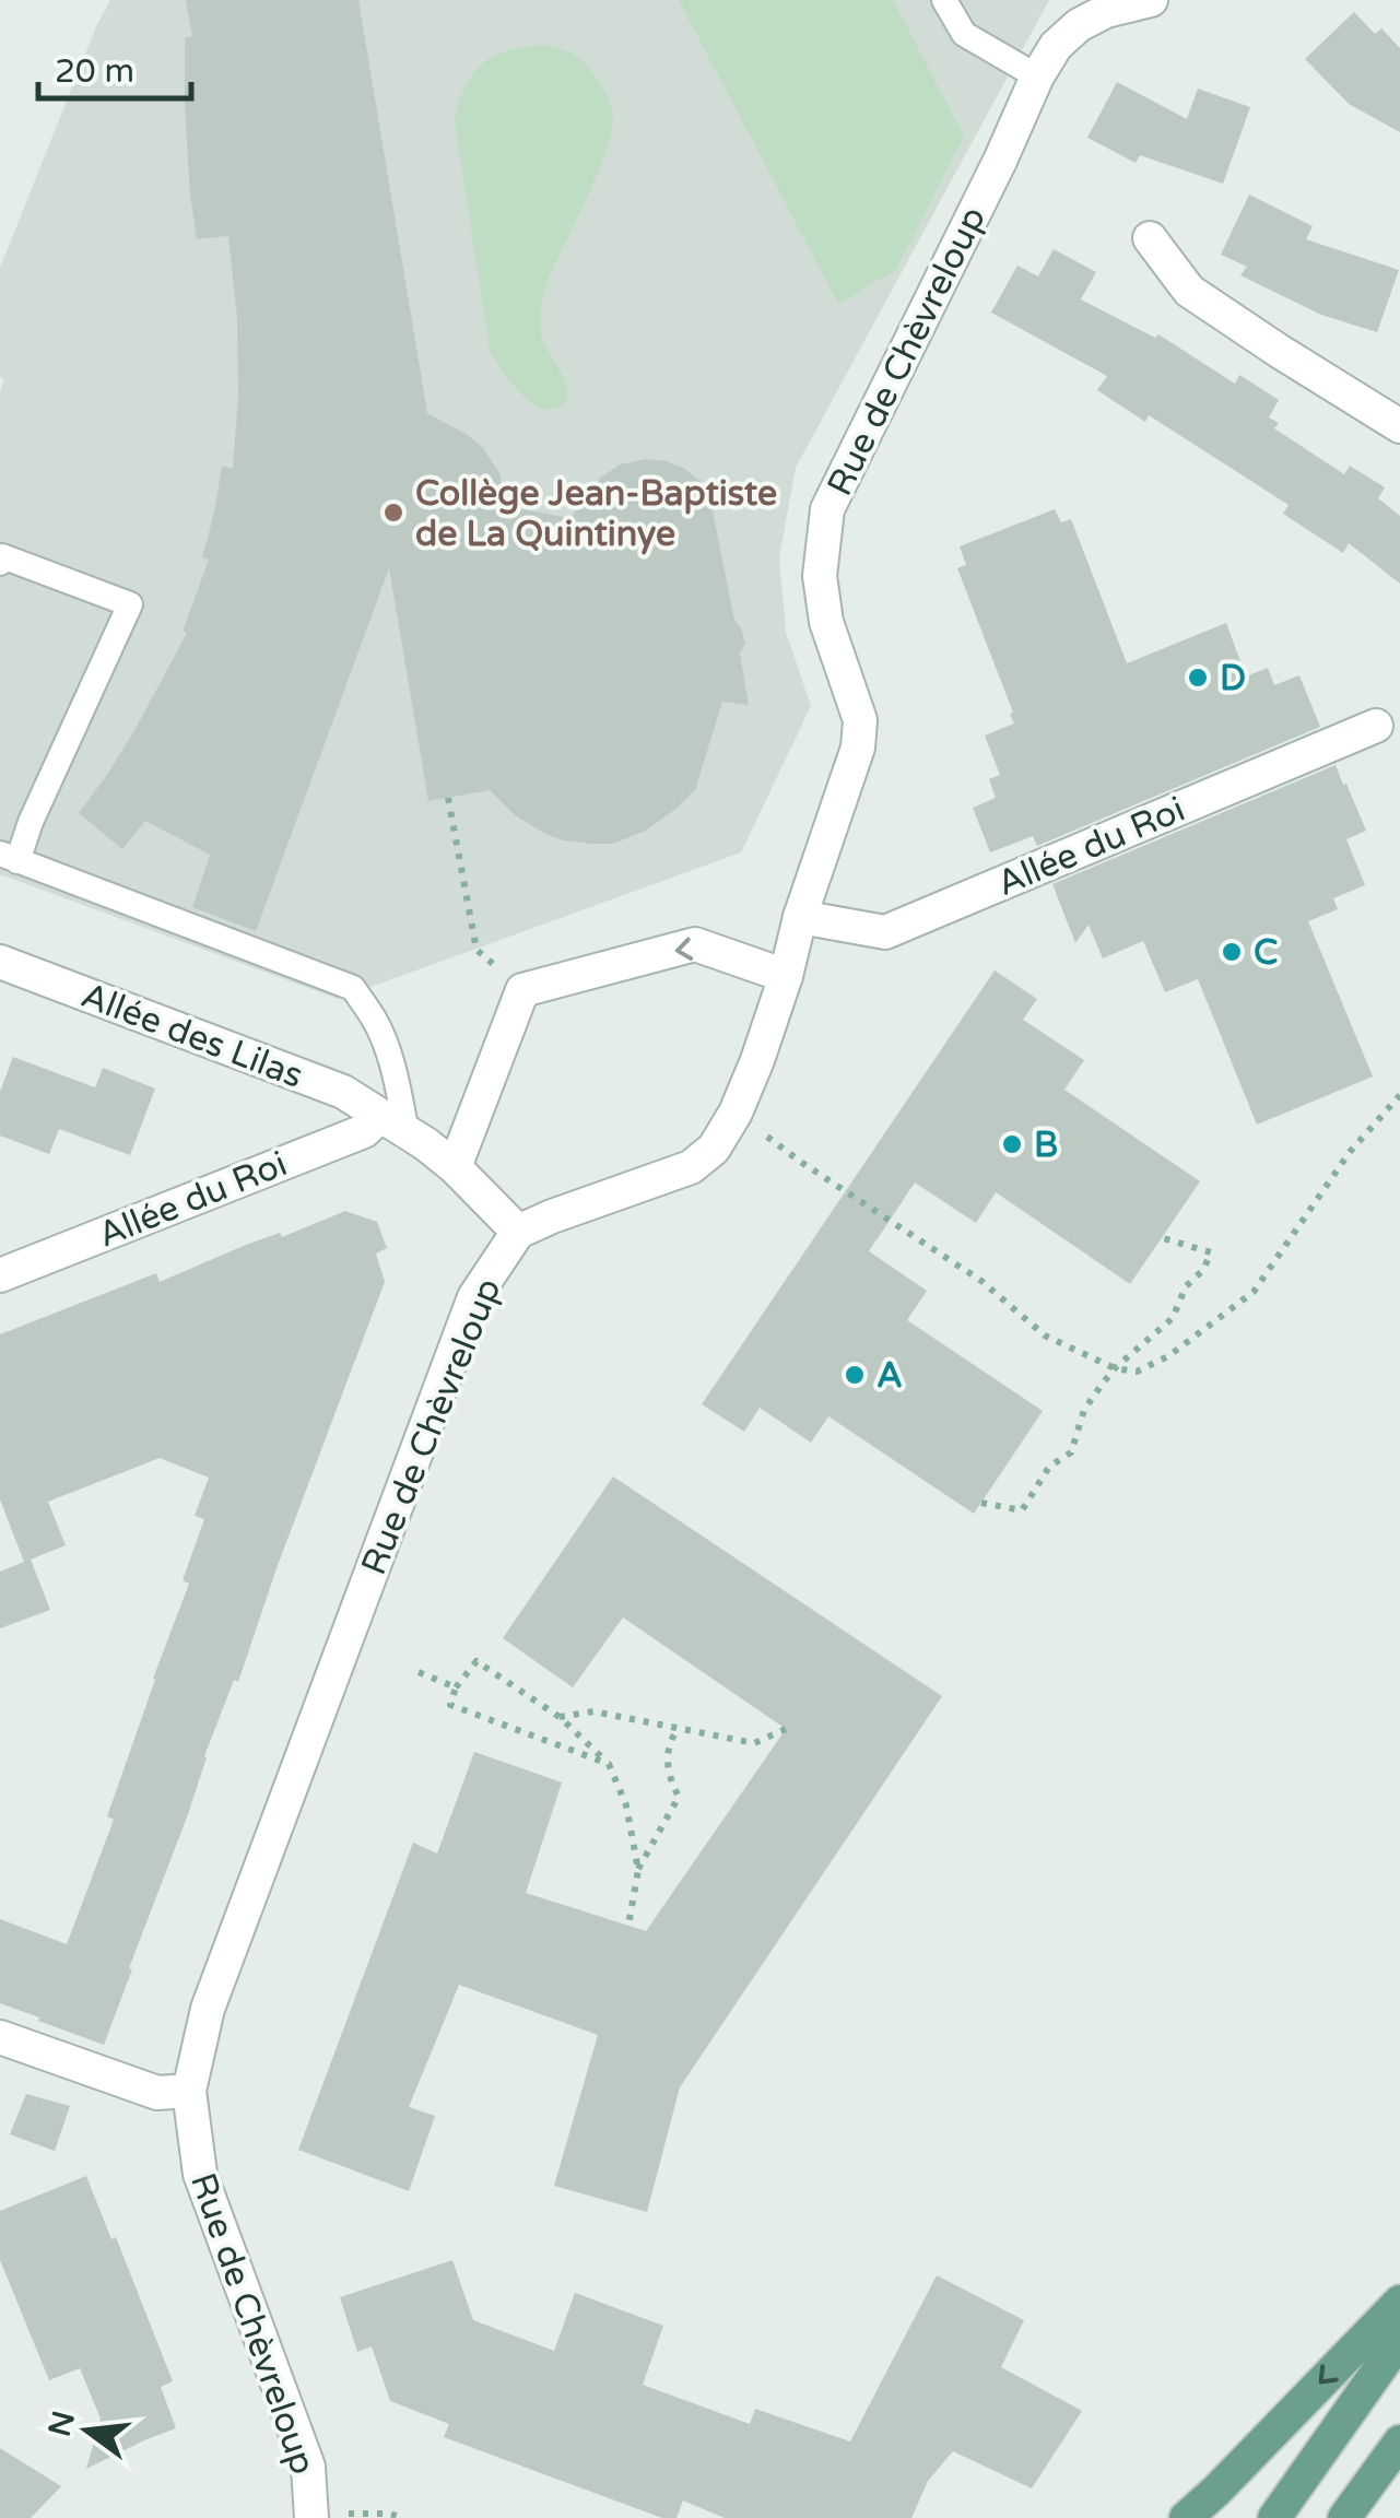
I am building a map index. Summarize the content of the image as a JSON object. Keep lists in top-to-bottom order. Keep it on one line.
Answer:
{"streets":{"street":["Rue de Chèvreloup","Allée du Roi","Allée des Lilas"]},"crossings":[["Rue de Chèvreloup","Allée du Roi"],["Rue de Chèvreloup","Allée des Lilas"],["Allée du Roi","Allée des Lilas"]],"places":["Collège Jean-Baptiste de La Quintinye","D","C","B","A"],"scale_bar":"20 m","north":"left"}
